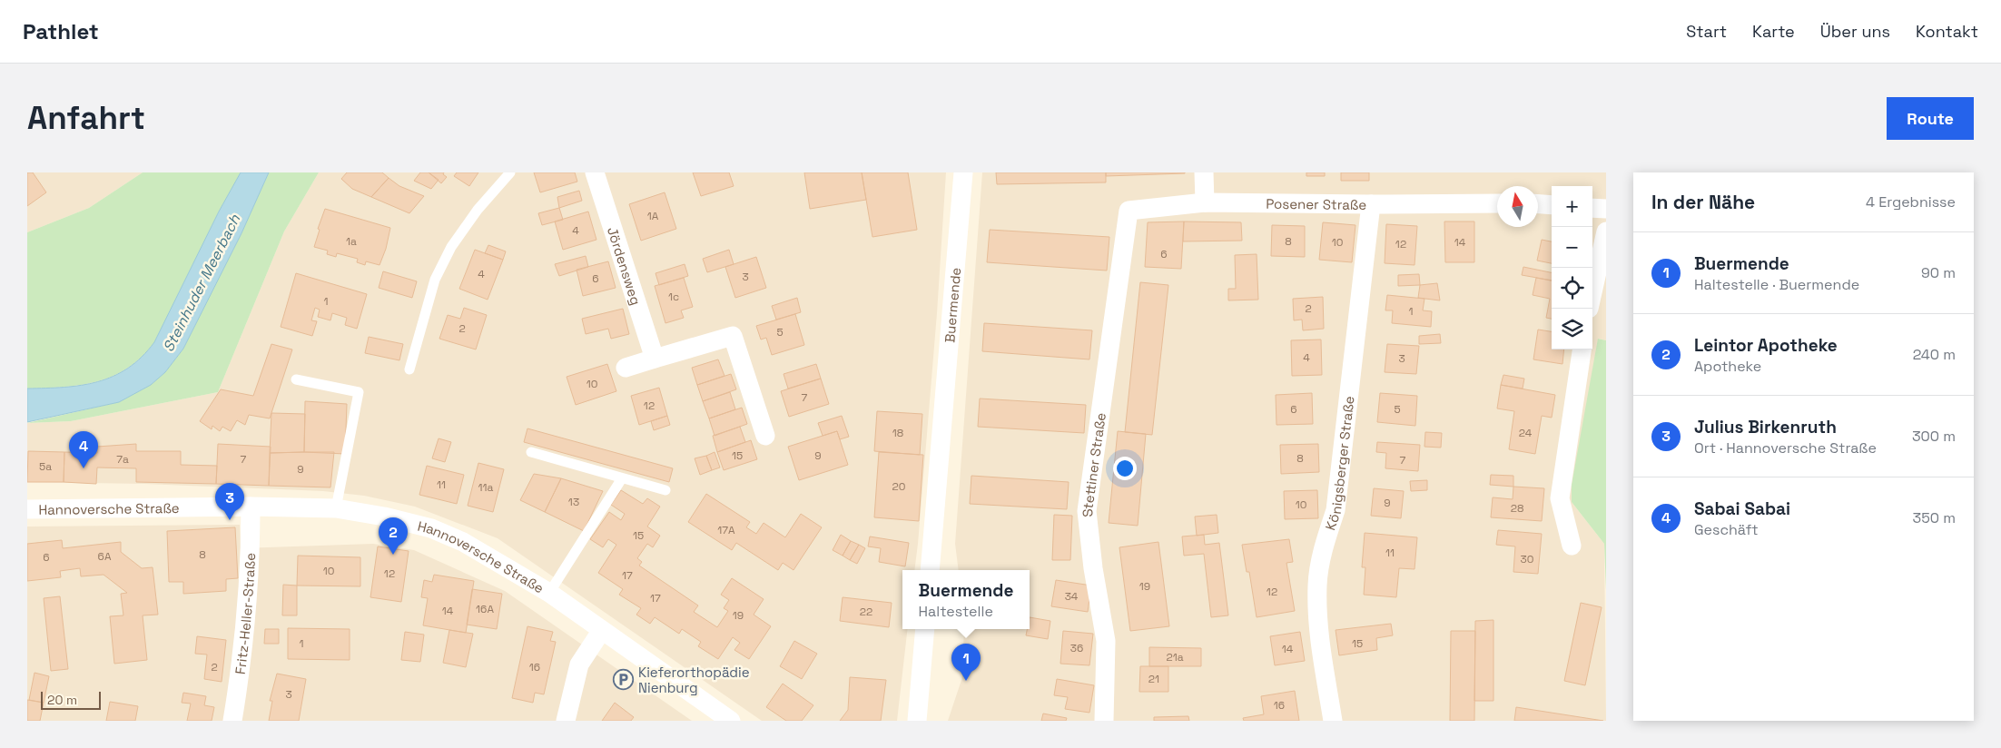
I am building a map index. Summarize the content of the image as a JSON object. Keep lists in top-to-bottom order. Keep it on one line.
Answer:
{"streets":{"street":["Posener Straße","Jördensweg","Buermende","Königsberger Straße","Stettiner Straße","Hannoversche Straße","Fritz-Heller-Straße"]},"crossings":[["Posener Straße","Königsberger Straße"],["Posener Straße","Stettiner Straße"],["Hannoversche Straße","Fritz-Heller-Straße"]],"water":["Steinhuder Meerbach"],"places":{"parking":["Kieferorthopädie Nienburg"]},"house_numbers":["1A","4","1a","8","10","14","12","6","4","3","6","1c","1","2","1","2","5","4","3","10","7","12","6","5","18","24","15","9","8","7a","7","7","5a","9","11","20","11a","13","9","10","28","17A","15","11","8","6A","6","30","10","12","17","19","12","34","17","16A","14","22","19","1","15","36","14","21a","2","16","21","3","16"],"scale_bar":"20 m","north":"top","page":{"header":"Pathlet","nav":["Start","Karte","Über uns","Kontakt"],"buttons":"Route","title":"Anfahrt","heading":["In der Nähe","4 Ergebnisse"],"map_buttons":["+","−"],"list":[{"mark":"1","name":"Buermende","note":"Haltestelle · Buermende","value":"90 m"},{"mark":"2","name":"Leintor Apotheke","note":"Apotheke","value":"240 m"},{"mark":"3","name":"Julius Birkenruth","note":"Ort · Hannoversche Straße","value":"300 m"},{"mark":"4","name":"Sabai Sabai","note":"Geschäft","value":"350 m"}],"pins":["4","3","2","1"],"popup":["Buermende","Haltestelle"],"scale":"20 m"}}
